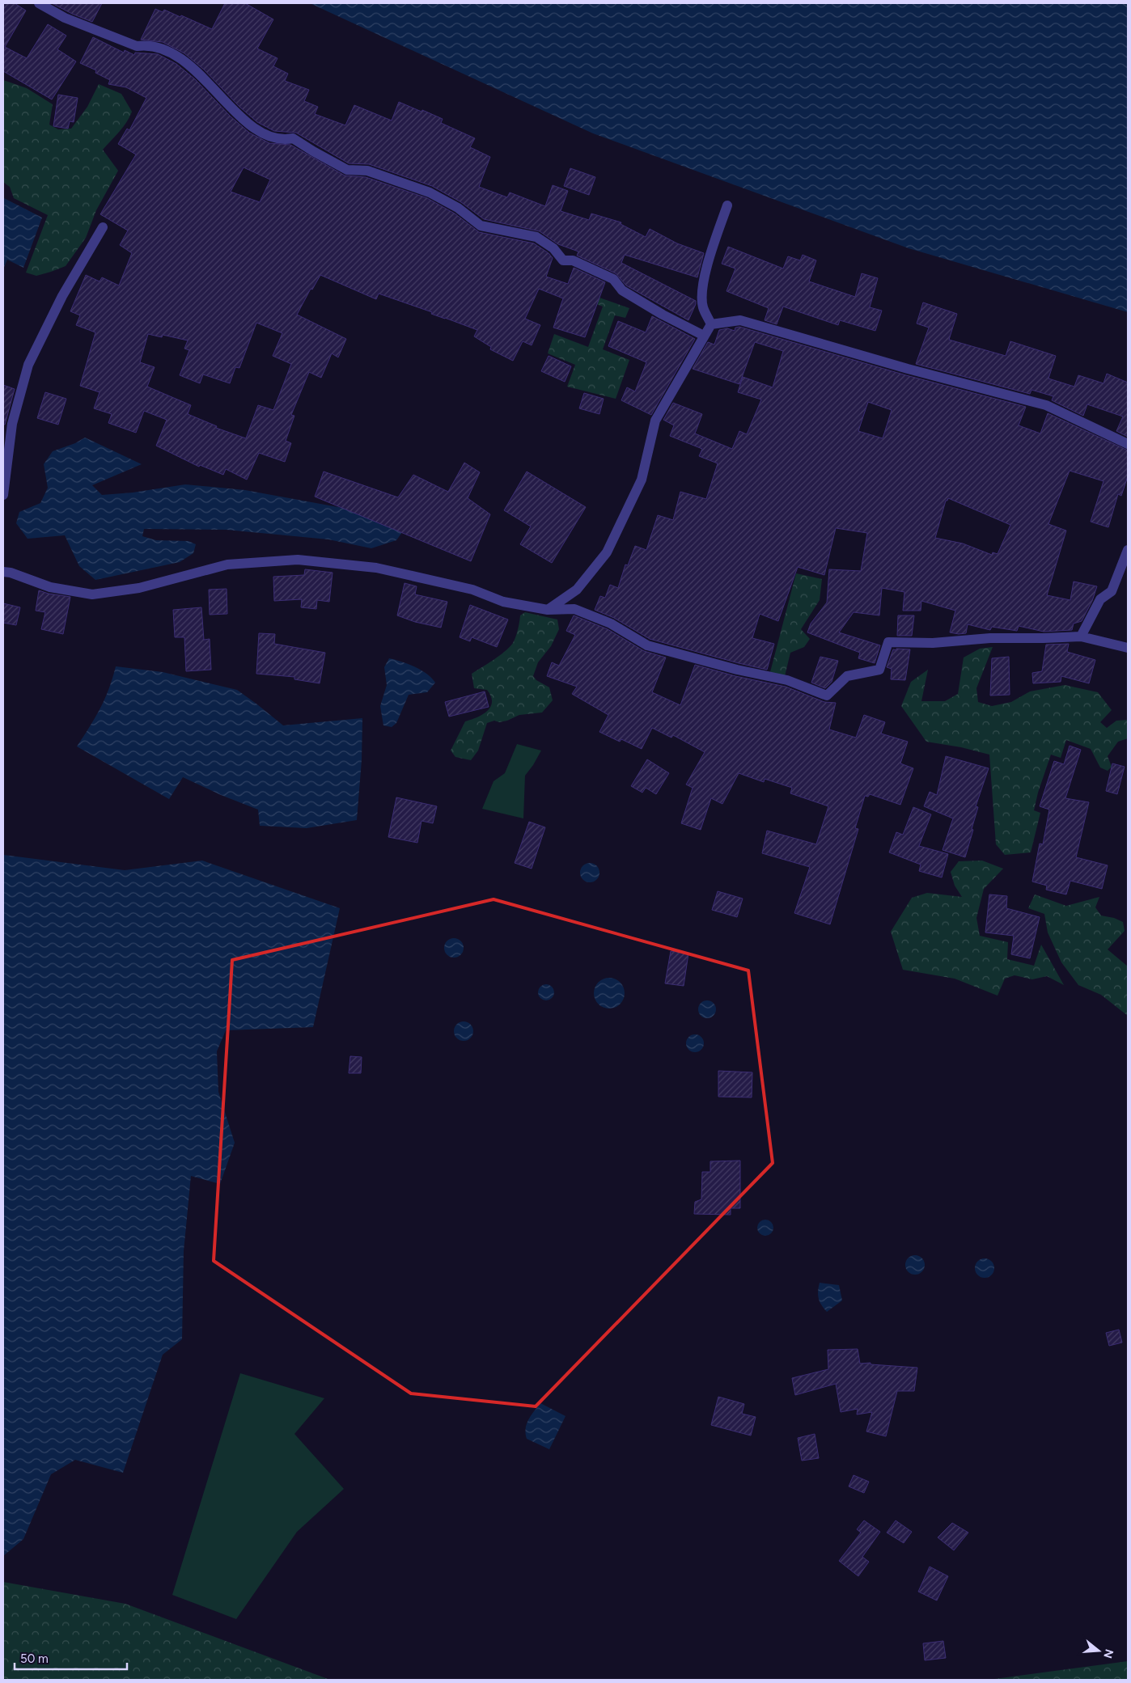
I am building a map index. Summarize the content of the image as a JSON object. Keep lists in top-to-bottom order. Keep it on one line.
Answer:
{"scale_bar":"50 m","north":"right"}
